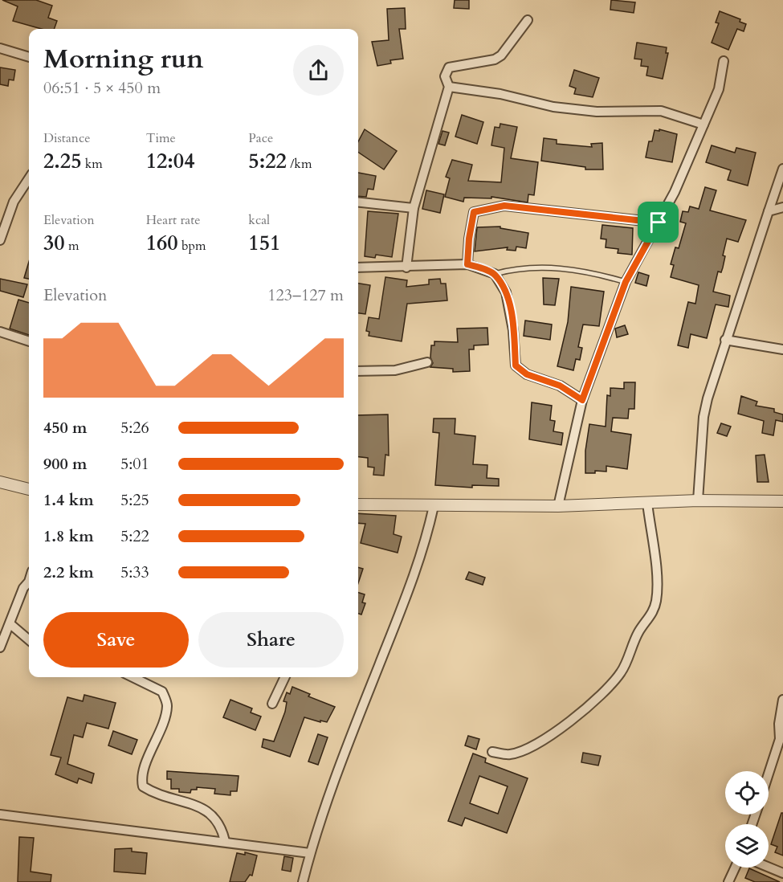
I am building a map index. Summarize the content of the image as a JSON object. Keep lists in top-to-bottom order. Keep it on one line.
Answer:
{"page":{"heading":["Morning run","06:51 · 5 × 450 m"],"stats":[["Distance","2.25 km"],["Time","12:04"],["Pace","5:22 /km"],["Elevation","30 m"],["Heart rate","160 bpm"],["kcal","151"]],"chart":["Elevation","123–127 m"],"list":[{"name":"450 m","note":"5:26"},{"name":"900 m","note":"5:01"},{"name":"1.4 km","note":"5:25"},{"name":"1.8 km","note":"5:22"},{"name":"2.2 km","note":"5:33"}],"buttons":["Save","Share"]}}
